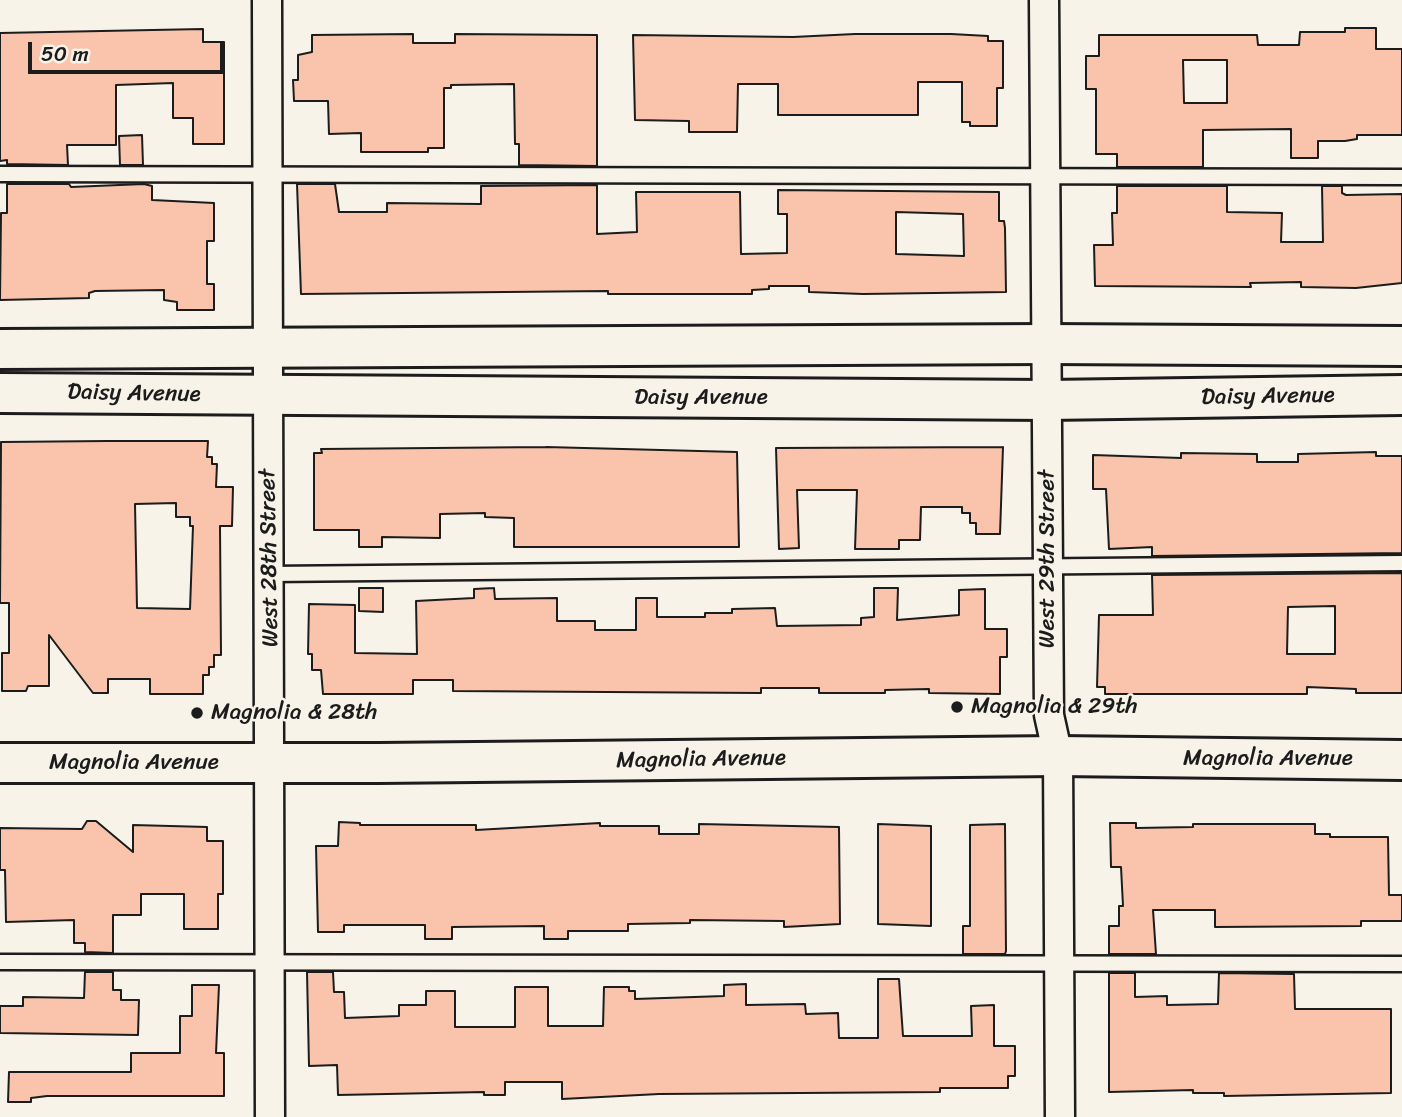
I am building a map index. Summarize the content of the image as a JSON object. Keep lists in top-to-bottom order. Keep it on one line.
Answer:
{"streets":{"street":["Daisy Avenue","West 28th Street","West 29th Street","Magnolia Avenue"]},"crossings":[["Daisy Avenue","West 28th Street"],["Daisy Avenue","West 29th Street"],["West 28th Street","Magnolia Avenue"],["West 29th Street","Magnolia Avenue"]],"places":["Magnolia & 29th","Magnolia & 28th"],"scale_bar":"50 m"}
